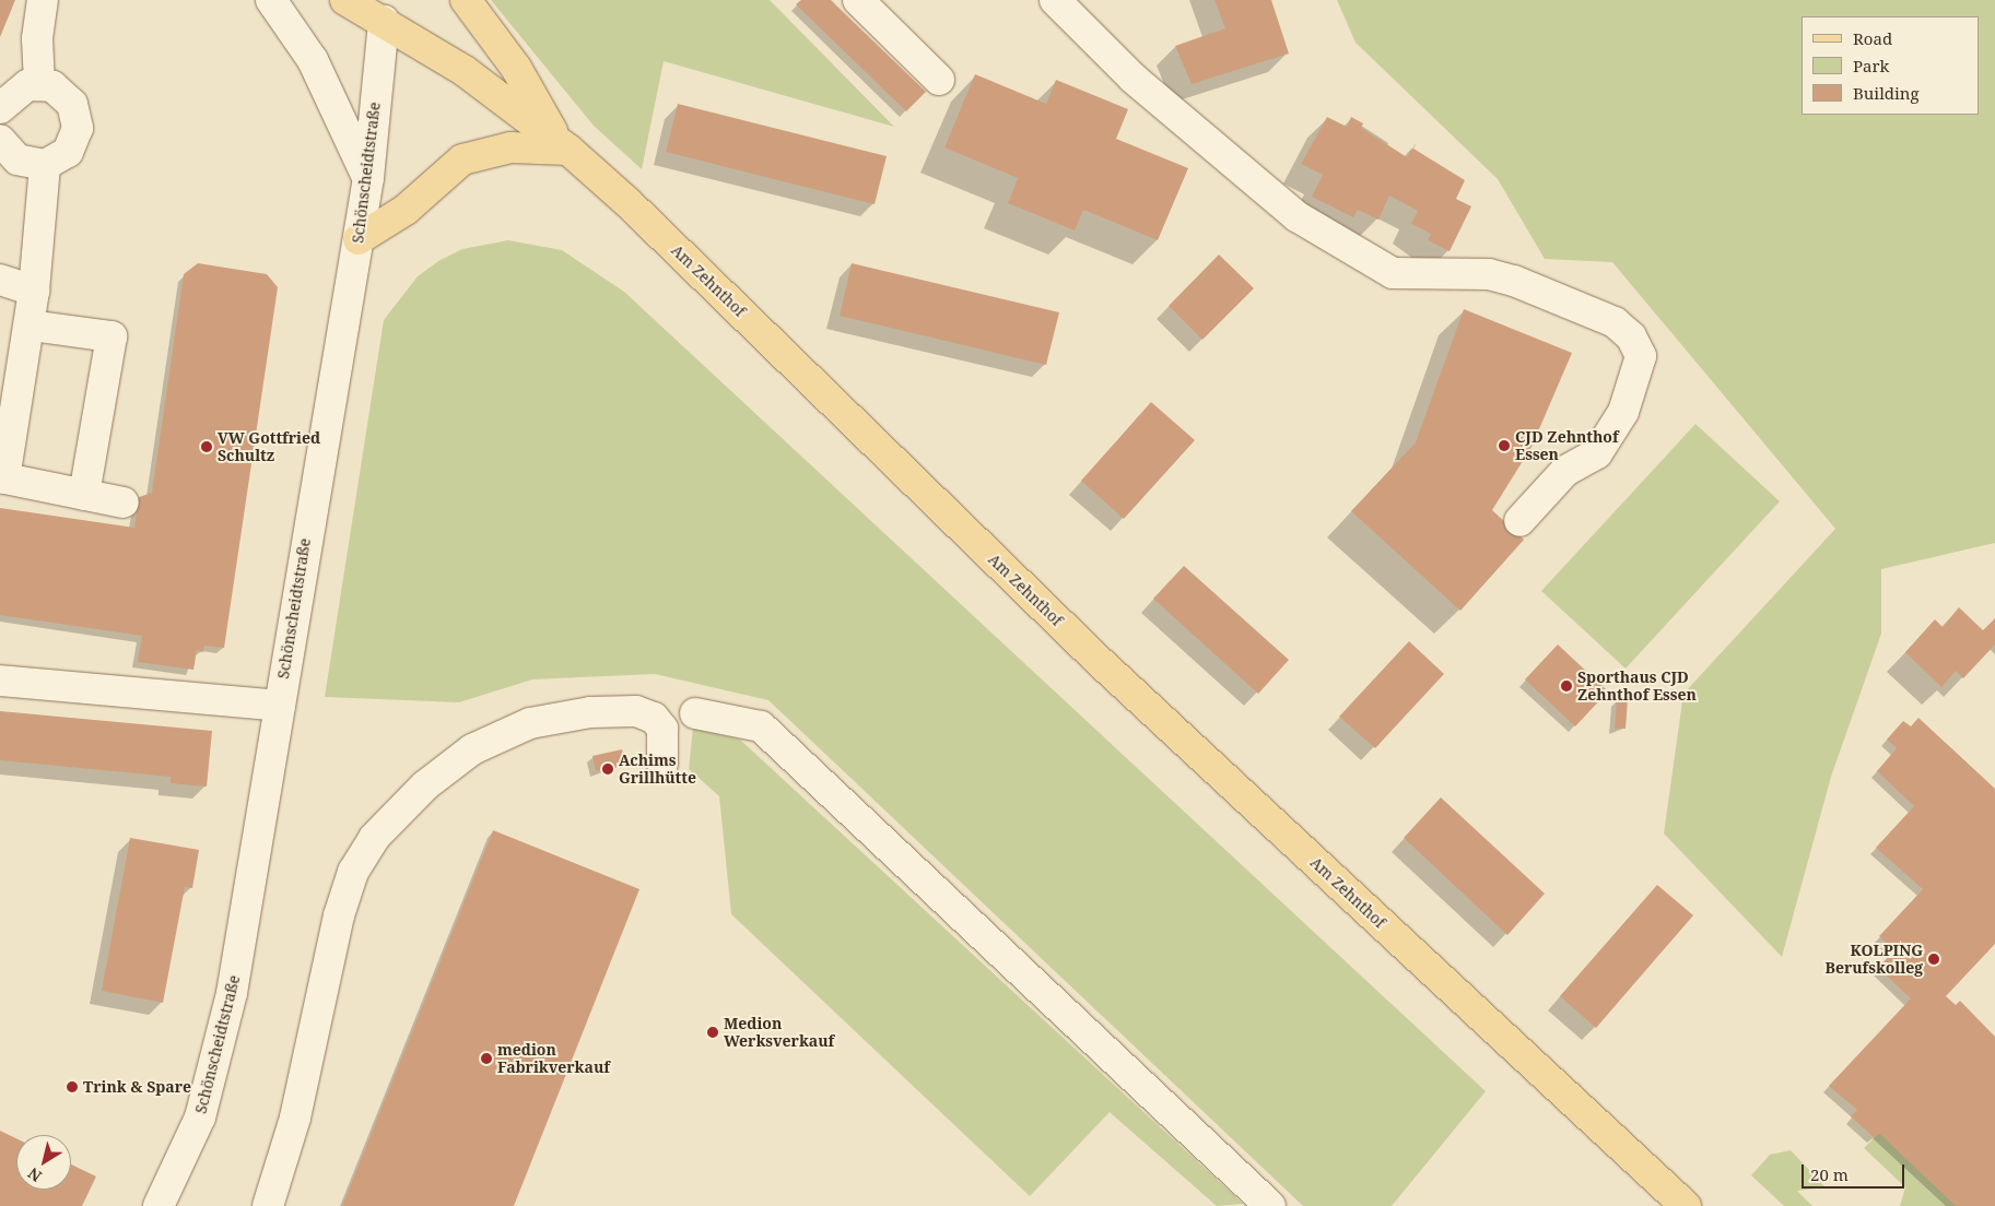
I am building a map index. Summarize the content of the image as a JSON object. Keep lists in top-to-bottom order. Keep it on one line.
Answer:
{"streets":{"main road":["Am Zehnthof"],"street":["Schönscheidtstraße"]},"crossings":[["Schönscheidtstraße","Am Zehnthof"]],"places":["CJD Zehnthof Essen","VW Gottfried Schultz","Sporthaus CJD Zehnthof Essen","Achims Grillhütte","KOLPING Berufskolleg","Medion Werksverkauf","medion Fabrikverkauf","Trink & Spare"],"legend":["Road","Park","Building"],"scale_bar":"20 m","north":"bottom left"}
